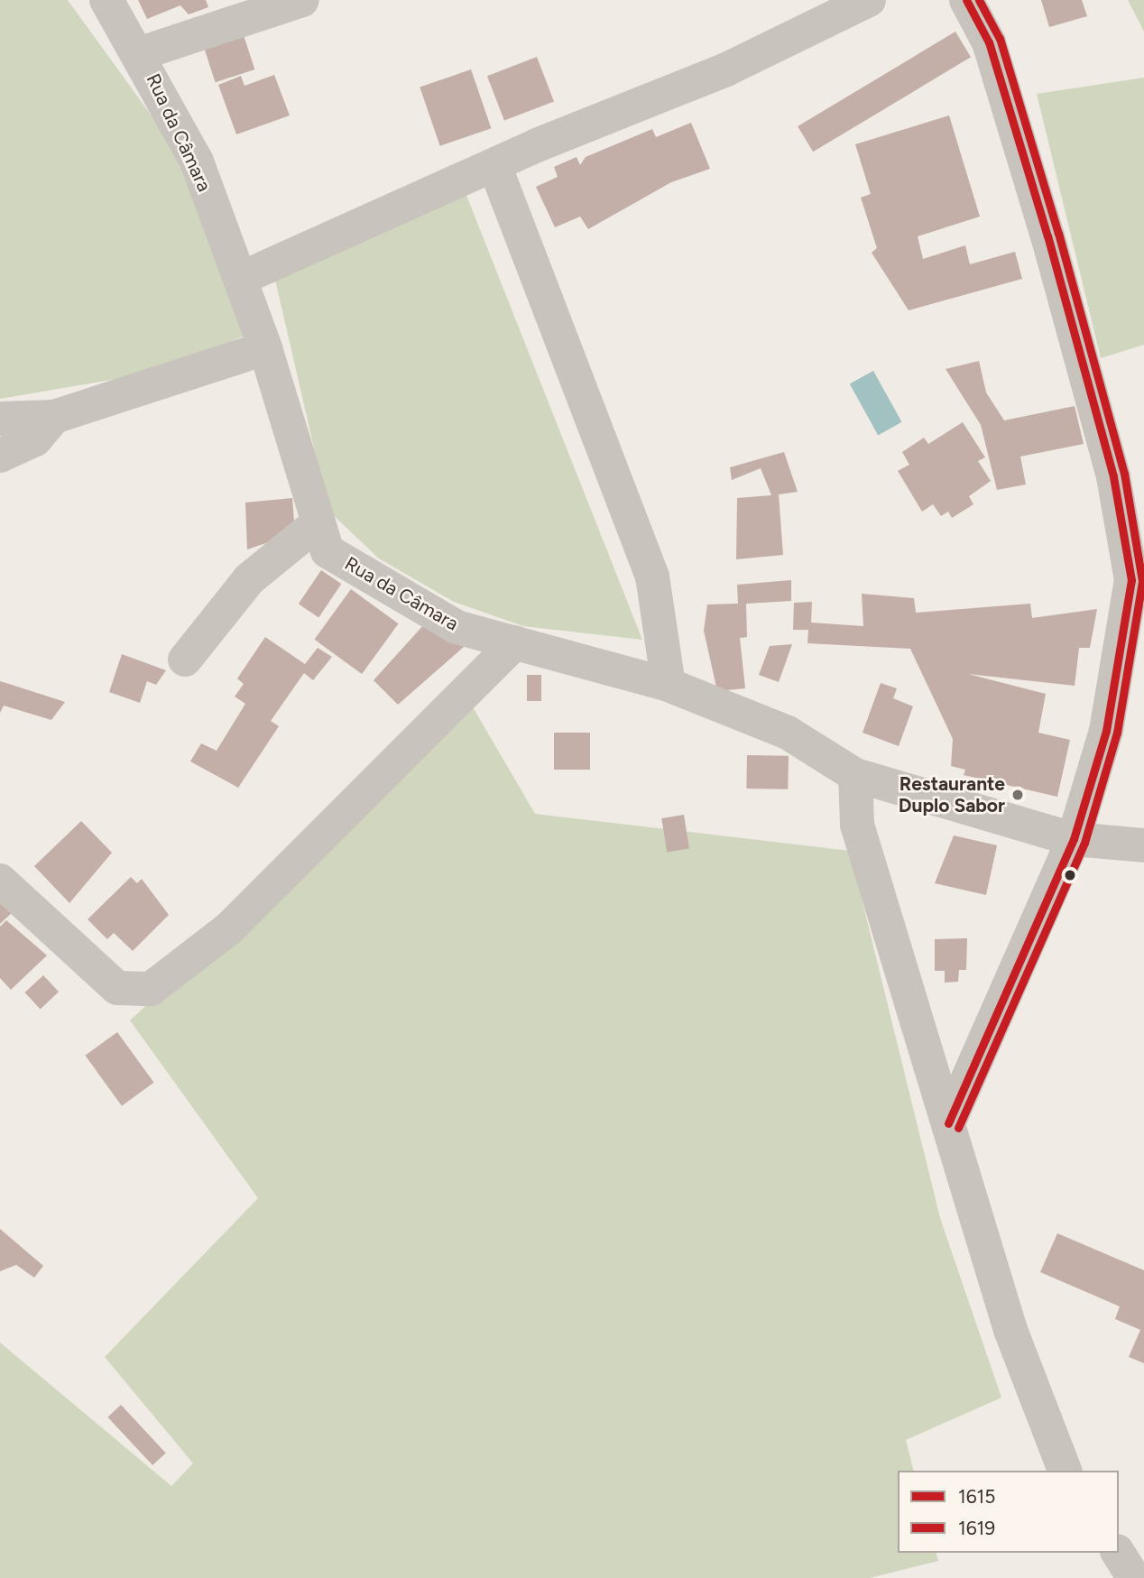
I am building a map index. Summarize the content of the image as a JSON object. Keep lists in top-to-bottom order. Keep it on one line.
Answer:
{"streets":{"street":["Rua da Câmara"]},"places":["Restaurante Duplo Sabor"],"lines":["transit line 1615","transit line 1619"],"legend":["1615","1619"]}
